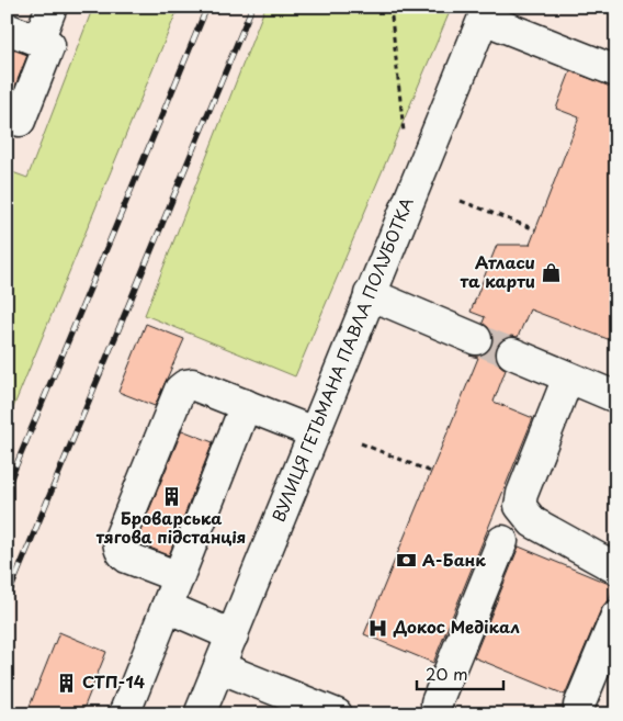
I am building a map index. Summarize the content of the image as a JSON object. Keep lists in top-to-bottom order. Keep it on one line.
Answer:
{"streets":{"street":["ВУЛИЦЯ ГЕТЬМАНА ПАВЛА ПОЛУБОТКА"]},"places":{"shop":["Атласи та карти"],"building":["Броварська тягова підстанція","СТП-14"],"bank":["А-Банк"],"hospital":["Докос Медікал"]},"scale_bar":"20 m"}
